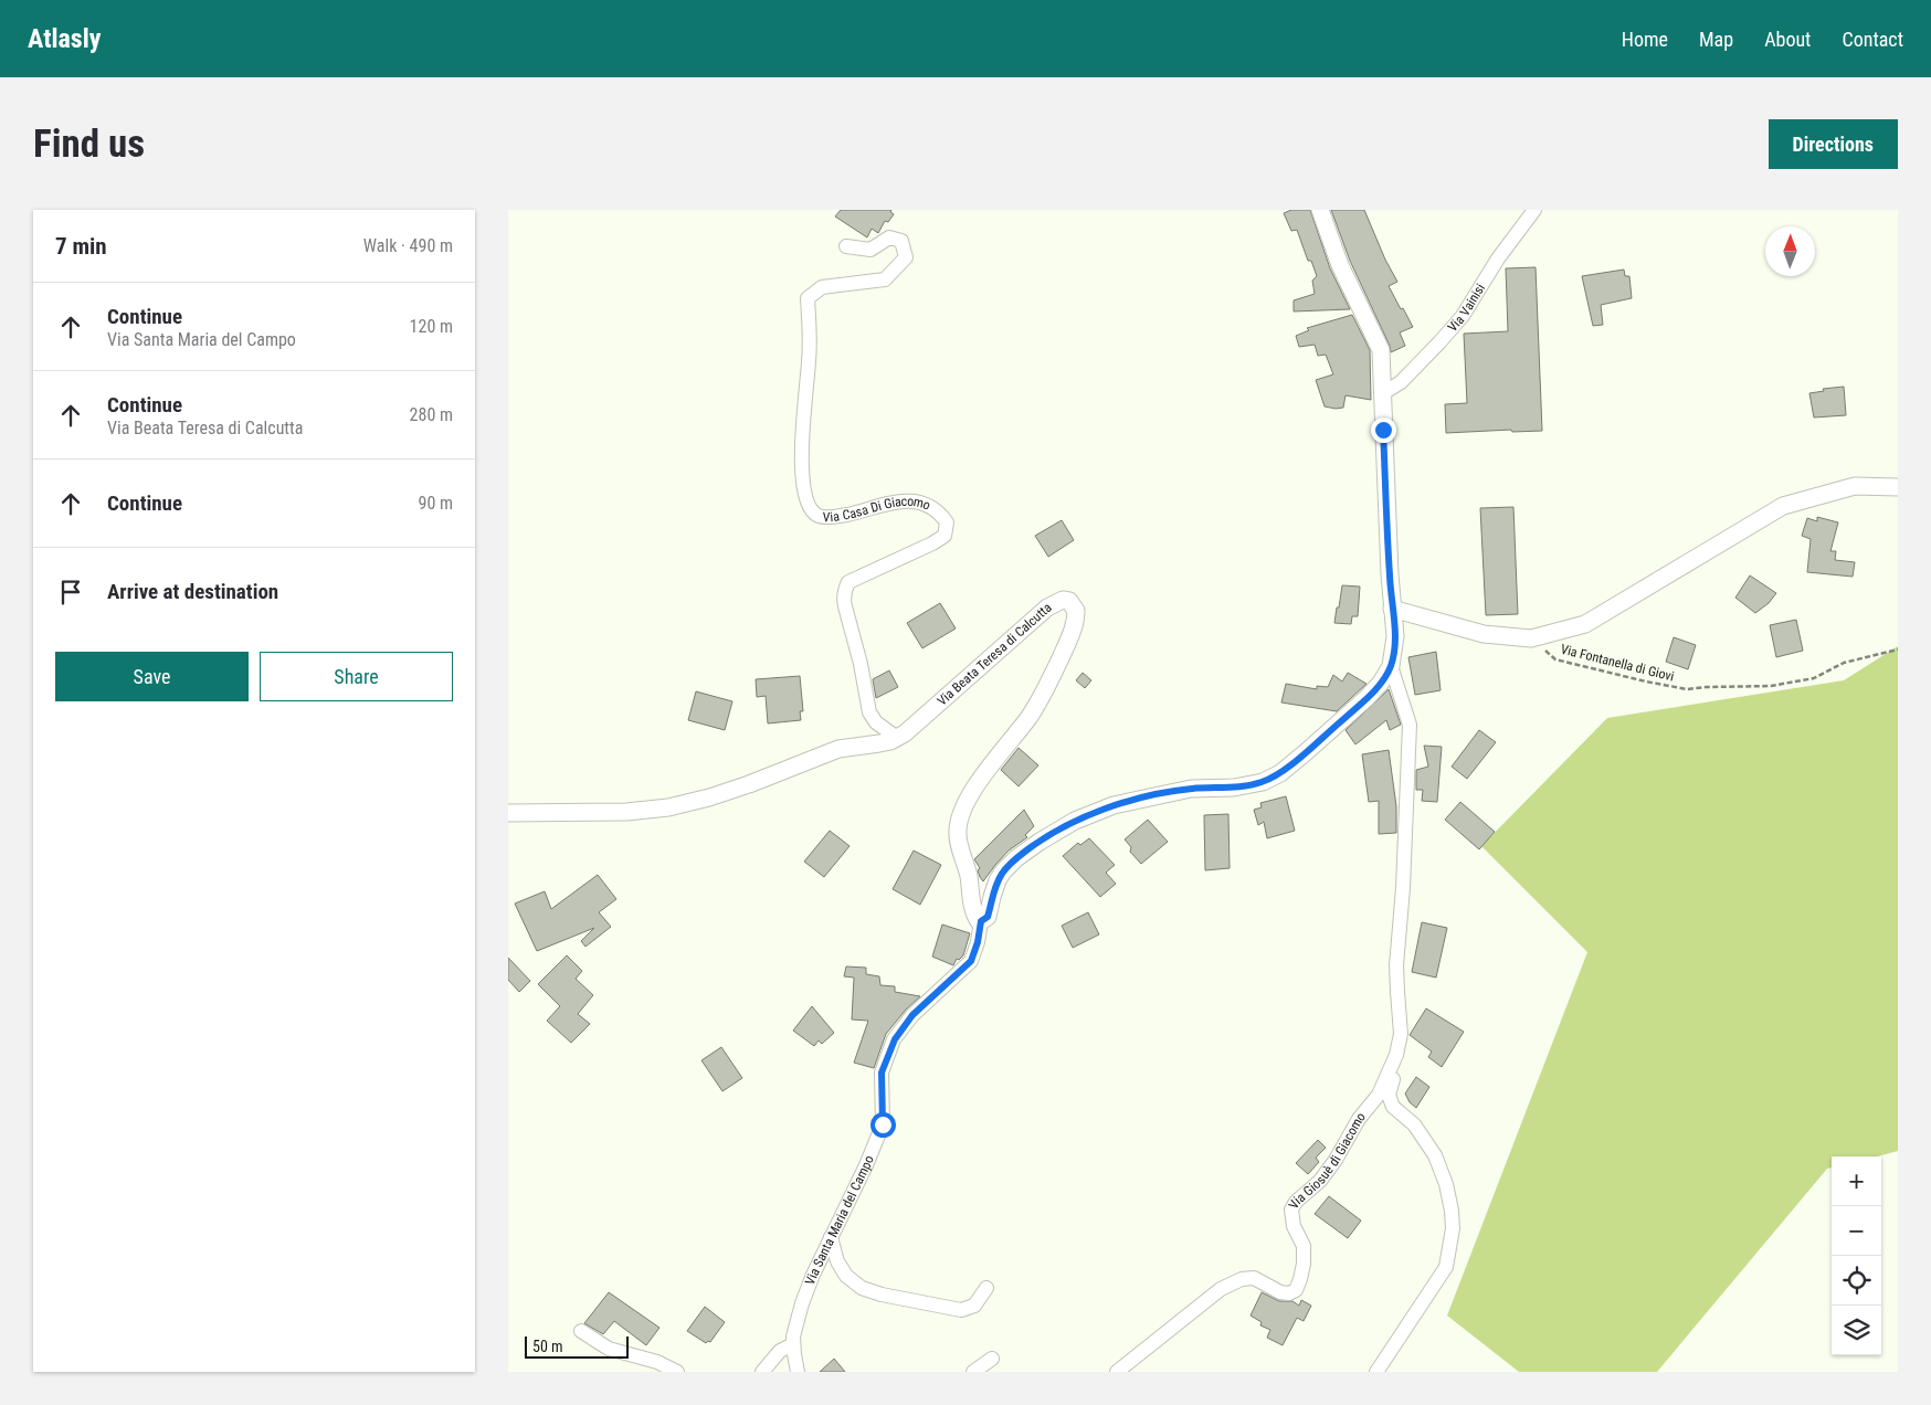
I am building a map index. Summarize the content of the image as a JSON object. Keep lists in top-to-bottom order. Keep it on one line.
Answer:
{"streets":{"street":["Via Vainisi","Via Casa Di Giacomo","Via Beata Teresa di Calcutta","Via Giosuè di Giacomo","Via Santa Maria del Campo"],"path":["Via Fontanella di Giovi"]},"crossings":[["Via Casa Di Giacomo","Via Beata Teresa di Calcutta"],["Via Beata Teresa di Calcutta","Via Santa Maria del Campo"]],"scale_bar":"50 m","north":"top","page":{"header":"Atlasly","nav":["Home","Map","About","Contact"],"buttons":["Directions",["Save","Share"]],"title":"Find us","heading":["7 min","Walk · 490 m"],"list":[["Continue","Via Santa Maria del Campo","120 m"],["Continue","Via Beata Teresa di Calcutta","280 m"],["Continue","90 m"],"Arrive at destination"],"map_buttons":["+","−"],"scale":"50 m"}}
